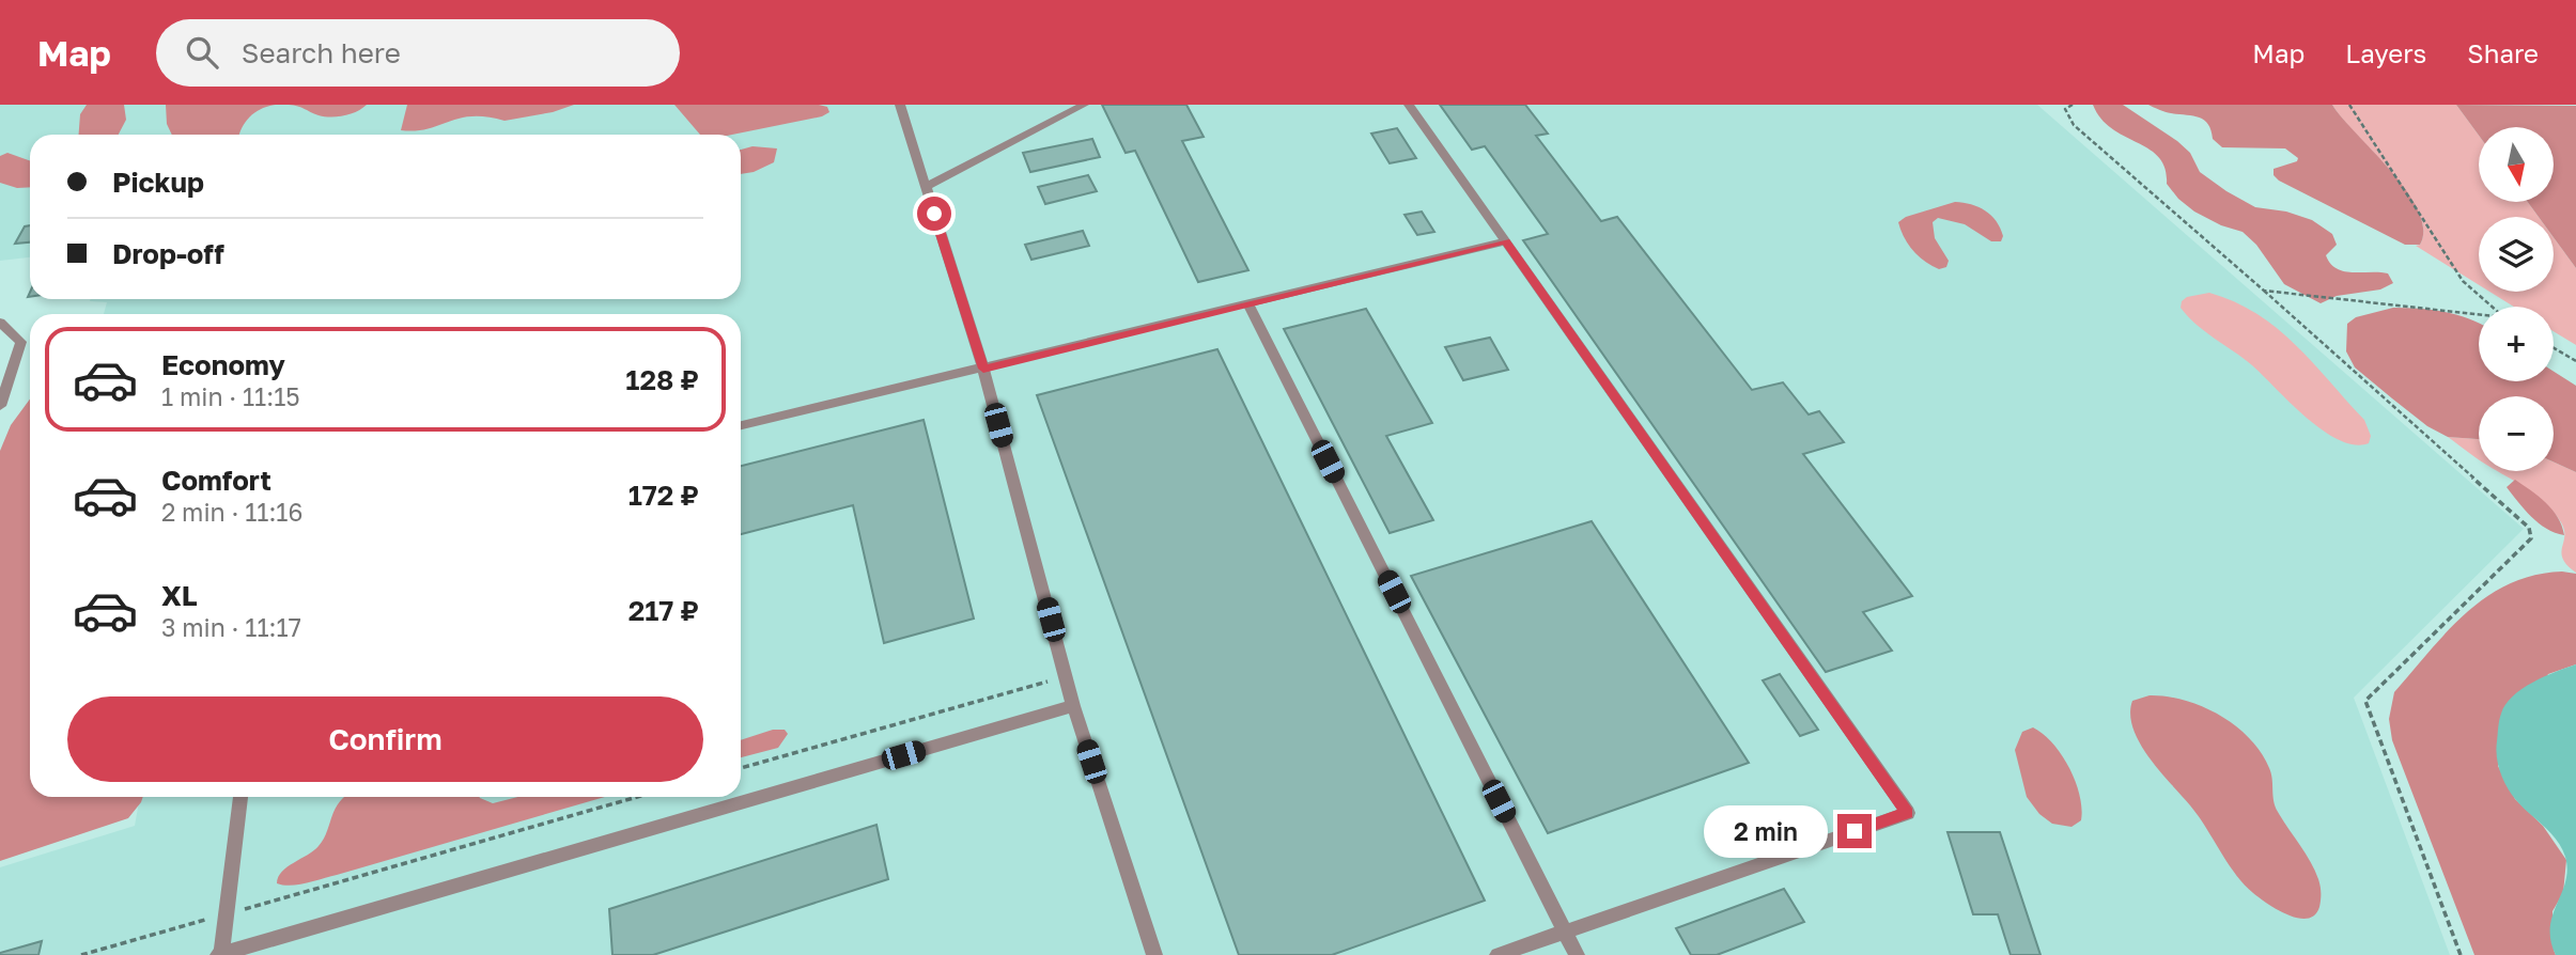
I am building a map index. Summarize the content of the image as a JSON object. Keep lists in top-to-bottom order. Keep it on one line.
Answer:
{"north":"bottom","page":{"header":"Map","search":"Search here","nav":["Map","Layers","Share"],"map_buttons":["+","−"],"banner":["Pickup","Drop-off"],"list":[{"name":"Economy","note":"1 min · 11:15","value":"128 ₽"},{"name":"Comfort","note":"2 min · 11:16","value":"172 ₽"},{"name":"XL","note":"3 min · 11:17","value":"217 ₽"}],"buttons":"Confirm","bubble":"2 min"}}
